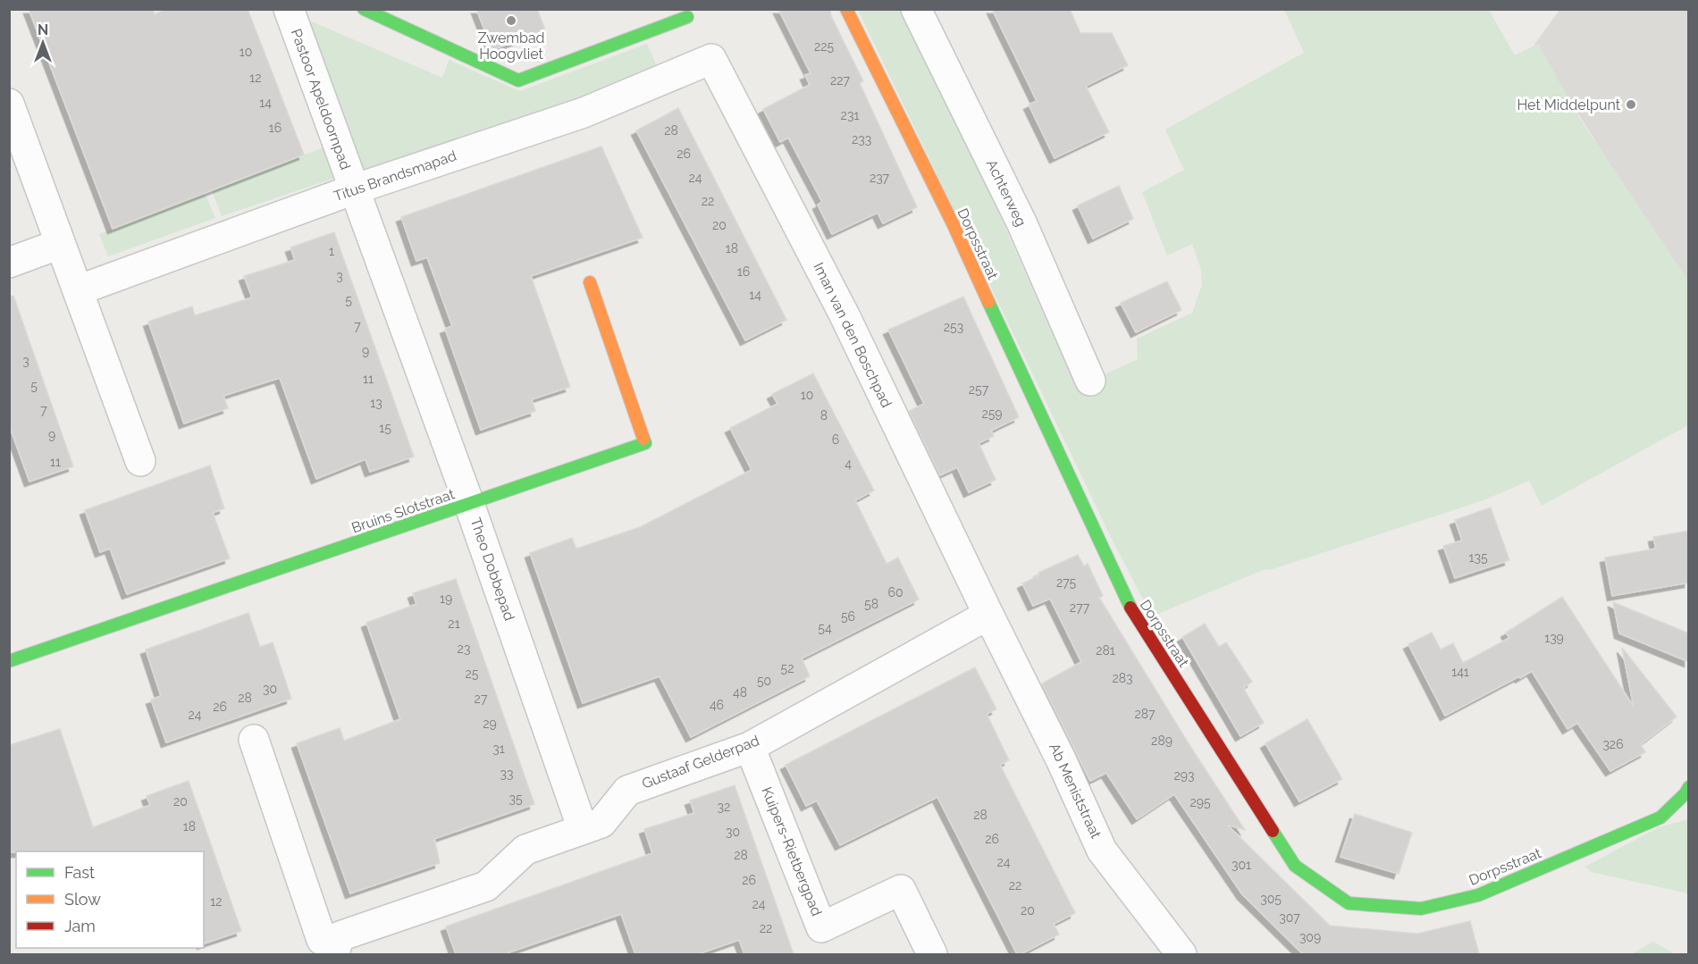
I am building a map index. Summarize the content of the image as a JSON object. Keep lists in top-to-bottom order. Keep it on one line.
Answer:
{"streets":{"street":["Pastoor Apeldoornpad","Titus Brandsmapad","Achterweg","Dorpsstraat","Iman van den Boschpad","Bruins Slotstraat","Theo Dobbepad","Gustaaf Gelderpad","Ab Meniststraat","Kuipers-Rietbergpad"]},"crossings":[["Pastoor Apeldoornpad","Titus Brandsmapad"],["Pastoor Apeldoornpad","Theo Dobbepad"],["Titus Brandsmapad","Iman van den Boschpad"],["Titus Brandsmapad","Theo Dobbepad"],["Iman van den Boschpad","Gustaaf Gelderpad"],["Iman van den Boschpad","Ab Meniststraat"],["Bruins Slotstraat","Theo Dobbepad"],["Theo Dobbepad","Gustaaf Gelderpad"],["Gustaaf Gelderpad","Ab Meniststraat"],["Gustaaf Gelderpad","Kuipers-Rietbergpad"]],"places":["Zwembad Hoogvliet","Het Middelpunt"],"house_numbers":["225","10","12","227","14","231","16","28","233","26","24","237","22","20","18","1","16","3","14","5","7","253","9","3","11","5","257","10","13","7","259","8","15","9","6","11","4","135","275","60","19","58","277","56","21","54","139","23","281","52","141","25","283","50","30","48","28","27","46","26","287","24","29","289","326","31","33","293","35","20","295","32","28","18","30","26","28","24","301","26","22","305","12","24","20","307","22","309"],"legend":["Fast","Slow","Jam"],"north":"top"}
